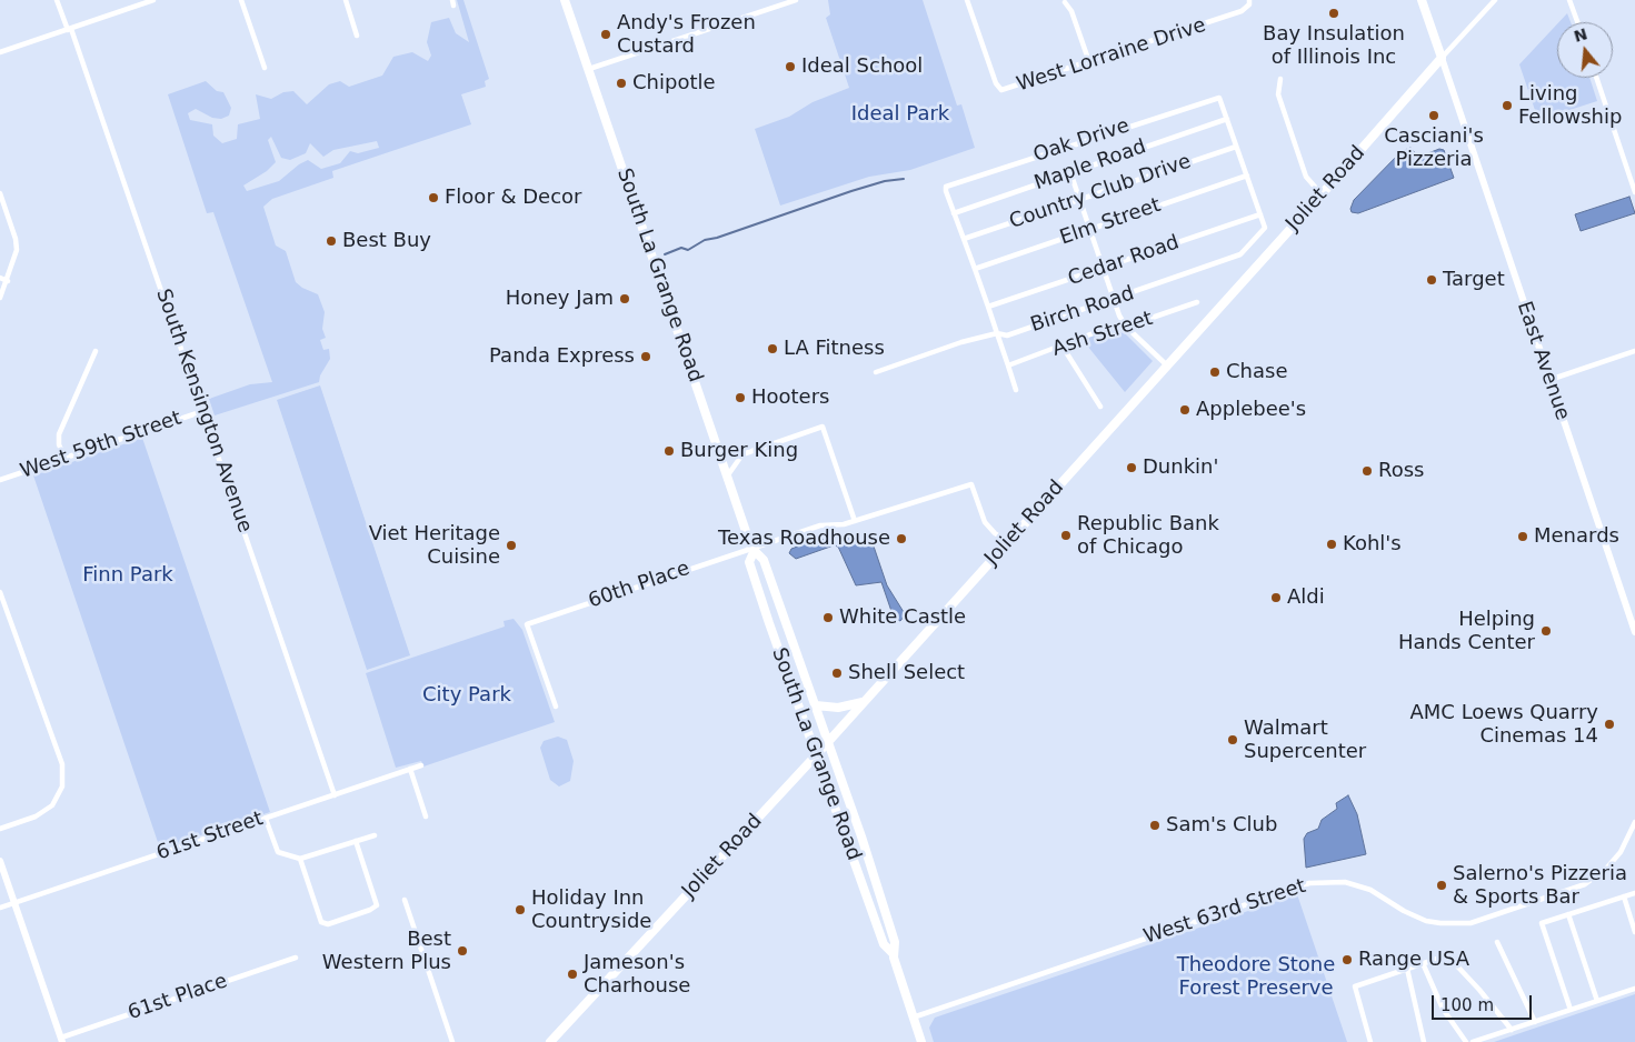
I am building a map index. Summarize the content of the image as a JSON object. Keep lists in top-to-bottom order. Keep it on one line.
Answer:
{"streets":{"main road":["Joliet Road","South La Grange Road"],"street":["West Lorraine Drive","Oak Drive","Maple Road","Country Club Drive","Elm Street","Cedar Road","Birch Road","Ash Street","East Avenue","South Kensington Avenue","West 59th Street","60th Place","61st Street","West 63rd Street","61st Place"]},"crossings":[["Oak Drive","Maple Road"],["Joliet Road","South La Grange Road"],["Joliet Road","East Avenue"],["Cedar Road","Birch Road"],["South La Grange Road","60th Place"],["South La Grange Road","West 63rd Street"],["South Kensington Avenue","West 59th Street"],["South Kensington Avenue","61st Street"]],"parks":["Ideal Park","Finn Park","City Park","Theodore Stone Forest Preserve"],"places":["Bay Insulation of Illinois Inc","Andy's Frozen Custard","Ideal School","Chipotle","Living Fellowship","Casciani's Pizzeria","Floor & Decor","Best Buy","Target","Honey Jam","LA Fitness","Panda Express","Chase","Hooters","Applebee's","Burger King","Dunkin'","Ross","Republic Bank of Chicago","Menards","Texas Roadhouse","Kohl's","Viet Heritage Cuisine","Aldi","White Castle","Helping Hands Center","Shell Select","AMC Loews Quarry Cinemas 14","Walmart Supercenter","Sam's Club","Salerno's Pizzeria & Sports Bar","Holiday Inn Countryside","Best Western Plus","Range USA","Jameson's Charhouse"],"scale_bar":"100 m","north":"top"}
